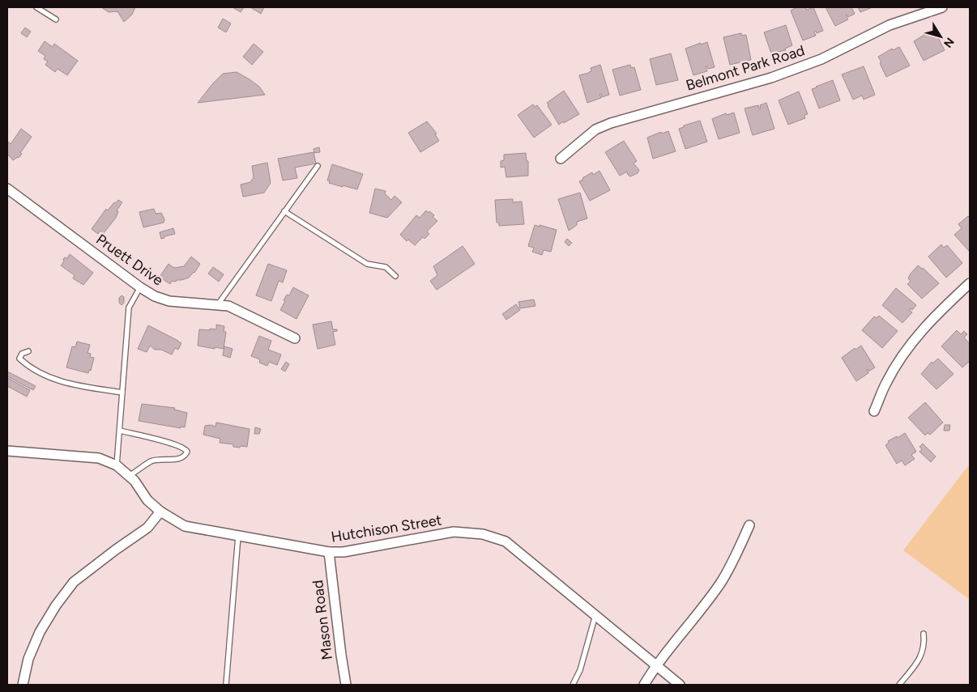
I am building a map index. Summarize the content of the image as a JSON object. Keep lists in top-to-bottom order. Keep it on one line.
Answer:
{"streets":{"street":["Belmont Park Road","Pruett Drive","Hutchison Street","Mason Road"]},"crossings":[["Hutchison Street","Mason Road"]],"north":"bottom right"}
